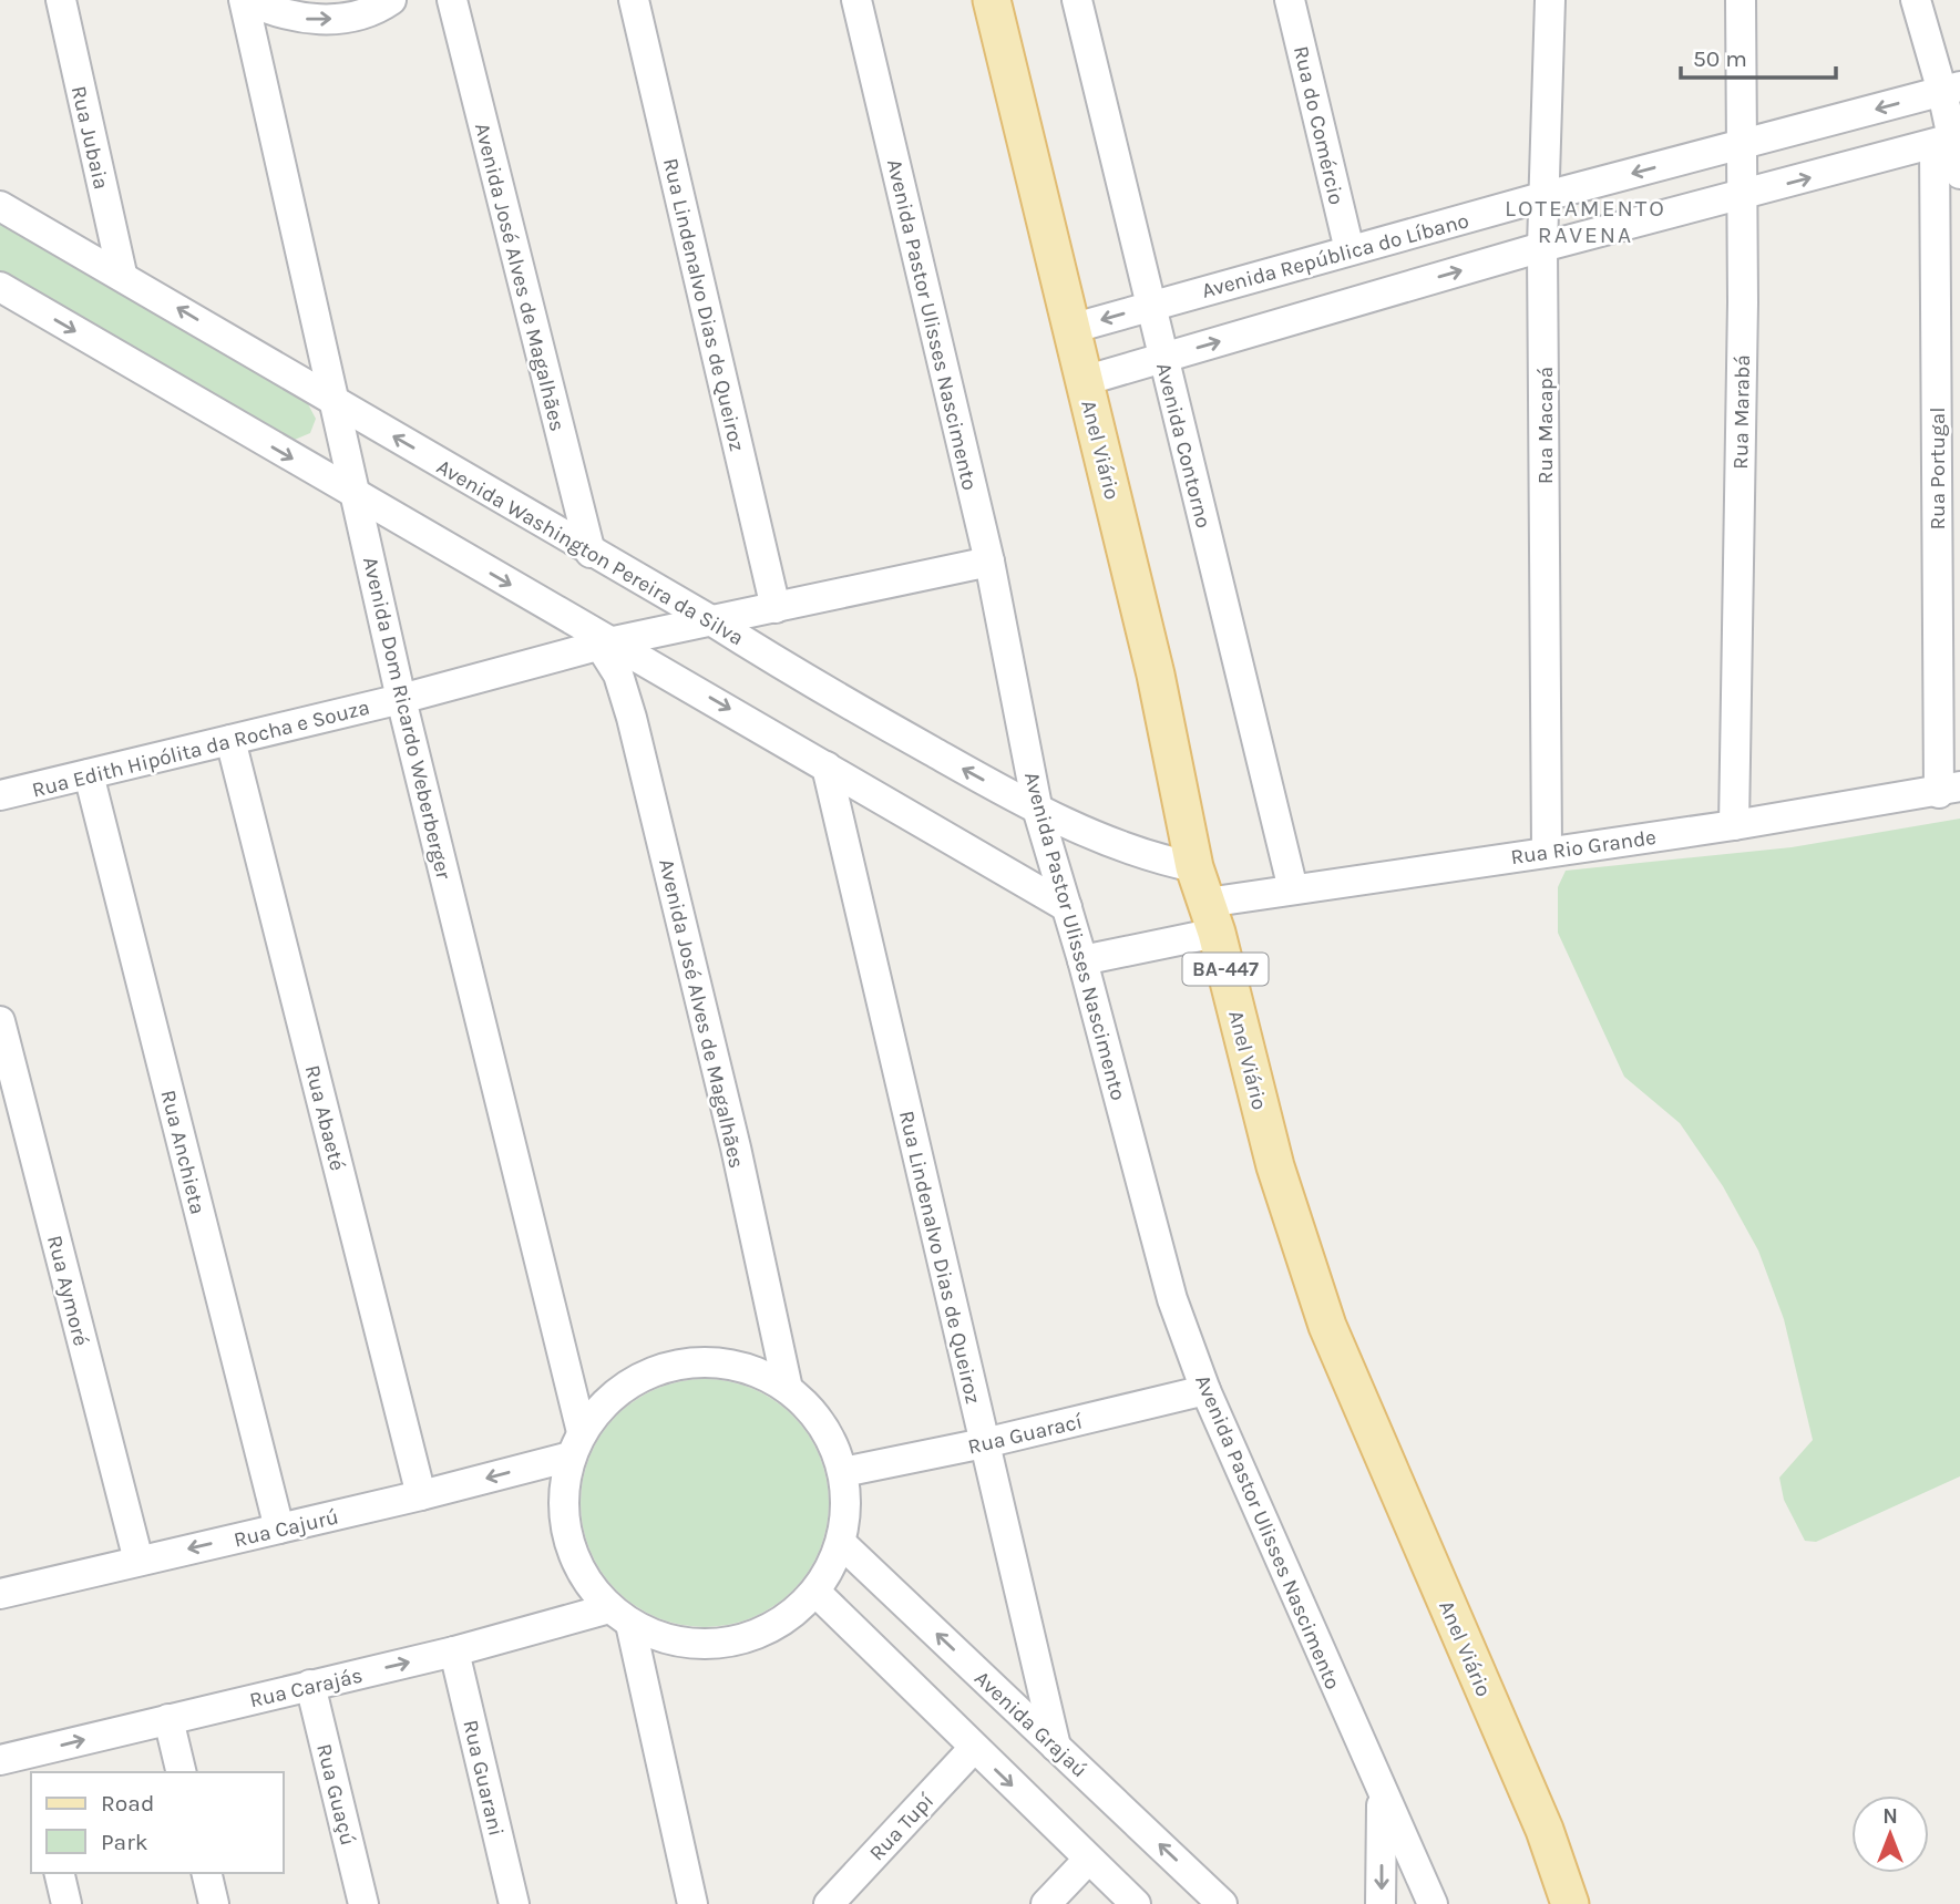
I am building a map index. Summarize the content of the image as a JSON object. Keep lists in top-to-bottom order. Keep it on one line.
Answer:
{"streets":{"main road":["Anel Viário","BA-447"],"street":["Rua do Comércio","Rua Jubaia","Avenida República do Líbano","Avenida José Alves de Magalhães","Rua Lindenalvo Dias de Queiroz","Avenida Pastor Ulisses Nascimento","Rua Marabá","Rua Macapá","Avenida Contorno","Rua Portugal","Avenida Washington Pereira da Silva","Avenida Dom Ricardo Weberberger","Rua Edith Hipólita da Rocha e Souza","Rua Rio Grande","Rua Abaeté","Rua Anchieta","Rua Aymoré","Rua Guarací","Rua Cajurú","Rua Carajás","Avenida Grajaú","Rua Guarani","Rua Guaçú","Rua Tupí"]},"crossings":[["Rua do Comércio","Avenida República do Líbano"],["Rua Jubaia","Avenida Washington Pereira da Silva"],["Avenida República do Líbano","Rua Marabá"],["Avenida República do Líbano","Rua Macapá"],["Avenida República do Líbano","Avenida Contorno"],["Avenida República do Líbano","Anel Viário"],["Avenida José Alves de Magalhães","Avenida Washington Pereira da Silva"],["Avenida José Alves de Magalhães","Rua Edith Hipólita da Rocha e Souza"],["Rua Lindenalvo Dias de Queiroz","Rua Edith Hipólita da Rocha e Souza"],["Rua Lindenalvo Dias de Queiroz","Rua Guarací"],["Rua Lindenalvo Dias de Queiroz","Avenida Grajaú"],["Avenida Pastor Ulisses Nascimento","Avenida Washington Pereira da Silva"],["Avenida Pastor Ulisses Nascimento","Rua Edith Hipólita da Rocha e Souza"],["Avenida Pastor Ulisses Nascimento","Rua Rio Grande"],["Avenida Pastor Ulisses Nascimento","Rua Guarací"],["Rua Marabá","Rua Rio Grande"],["Rua Macapá","Rua Rio Grande"],["Avenida Contorno","Rua Rio Grande"],["Anel Viário","Avenida Washington Pereira da Silva"],["Anel Viário","Rua Rio Grande"],["Rua Portugal","Rua Rio Grande"],["Avenida Washington Pereira da Silva","Avenida Dom Ricardo Weberberger"],["Avenida Washington Pereira da Silva","Rua Edith Hipólita da Rocha e Souza"],["Avenida Dom Ricardo Weberberger","Rua Edith Hipólita da Rocha e Souza"],["Avenida Dom Ricardo Weberberger","Rua Cajurú"],["Rua Edith Hipólita da Rocha e Souza","Rua Abaeté"],["Rua Edith Hipólita da Rocha e Souza","Rua Anchieta"],["Rua Abaeté","Rua Cajurú"],["Rua Anchieta","Rua Cajurú"],["Rua Aymoré","Rua Cajurú"],["Rua Carajás","Rua Guarani"],["Rua Carajás","Rua Guaçú"]],"one_way":["Rua Cajurú","Rua Carajás"],"districts":["LOTEAMENTO RAVENA"],"legend":["Road","Park"],"scale_bar":"50 m","north":"top"}
